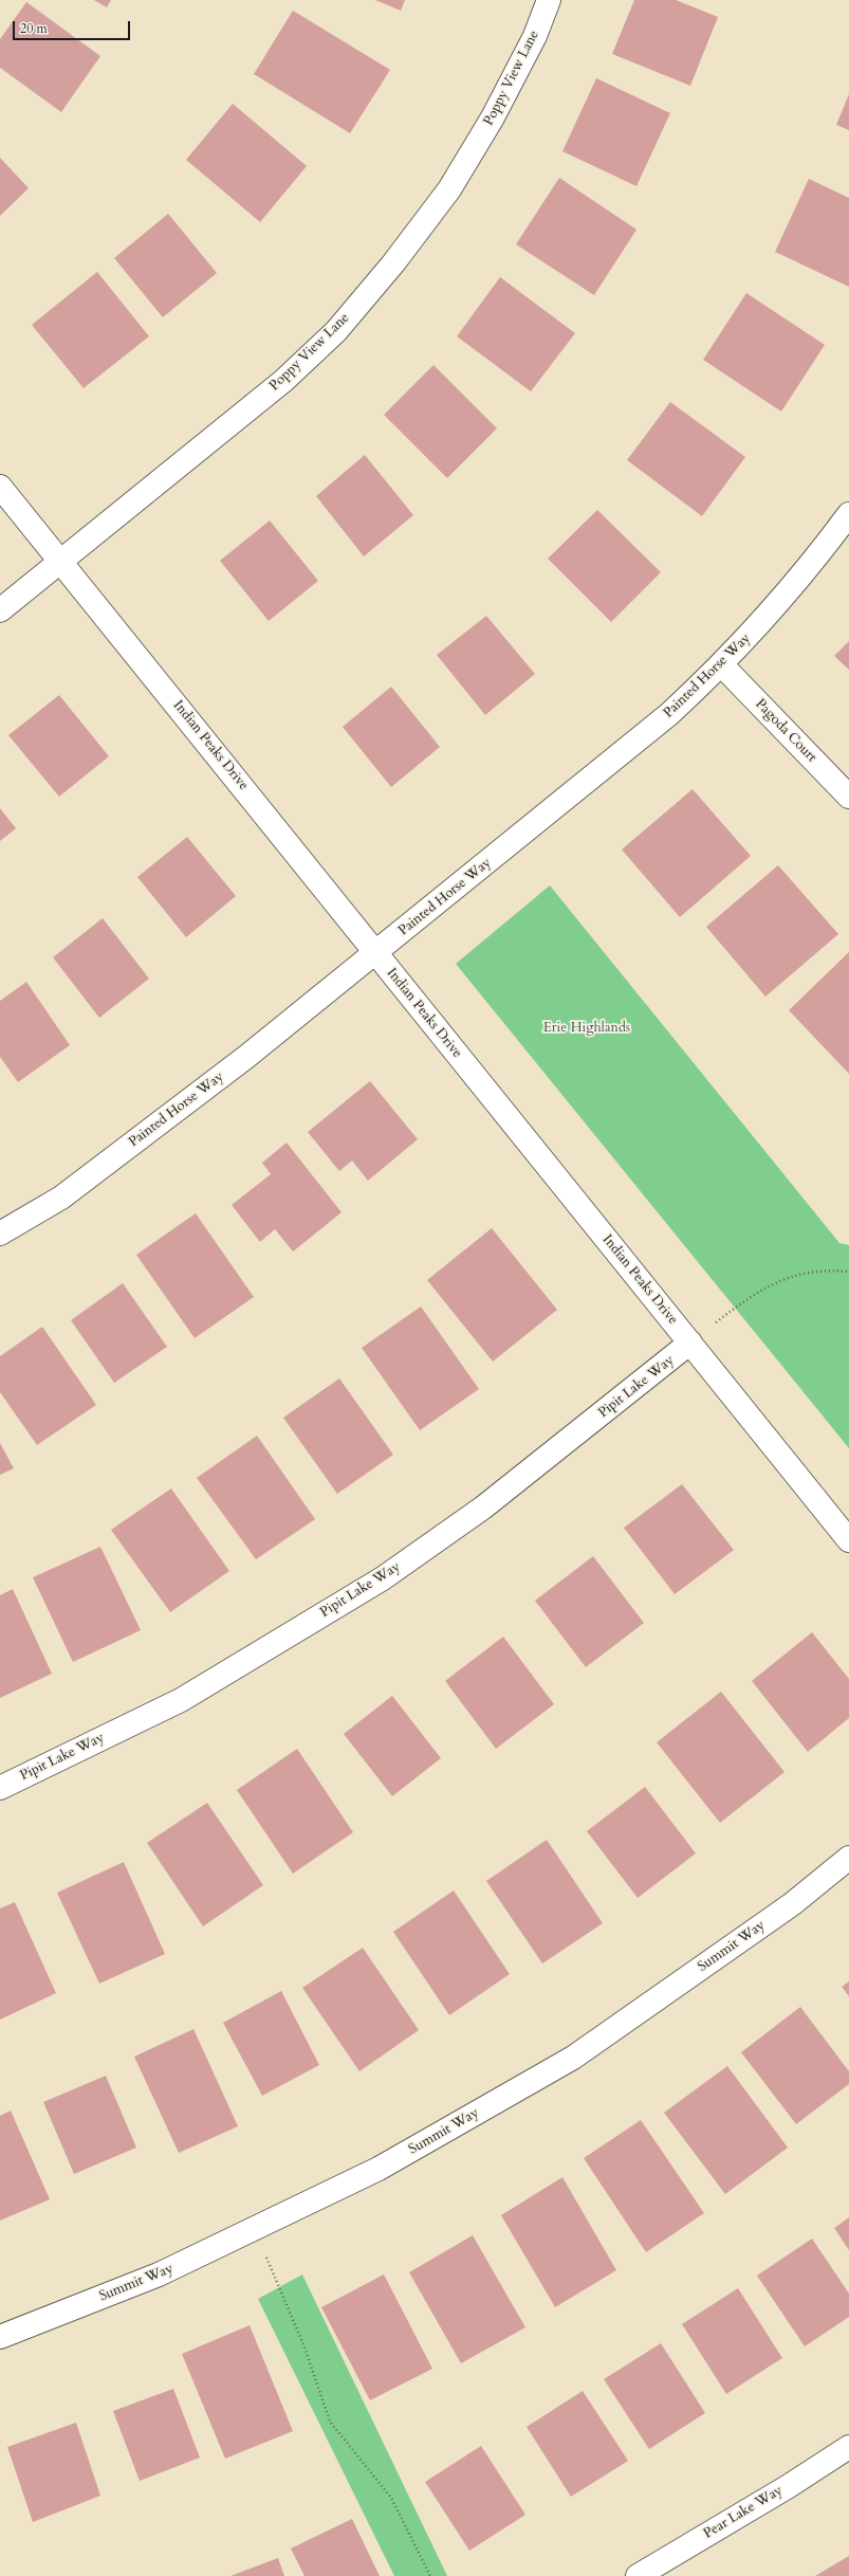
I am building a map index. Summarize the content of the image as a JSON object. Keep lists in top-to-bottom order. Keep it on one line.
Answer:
{"streets":{"street":["Poppy View Lane","Painted Horse Way","Pagoda Court","Indian Peaks Drive","Pipit Lake Way","Summit Way","Pear Lake Way"]},"crossings":[["Poppy View Lane","Indian Peaks Drive"],["Painted Horse Way","Pagoda Court"],["Painted Horse Way","Indian Peaks Drive"],["Indian Peaks Drive","Pipit Lake Way"]],"parks":["Erie Highlands"],"scale_bar":"20 m"}
